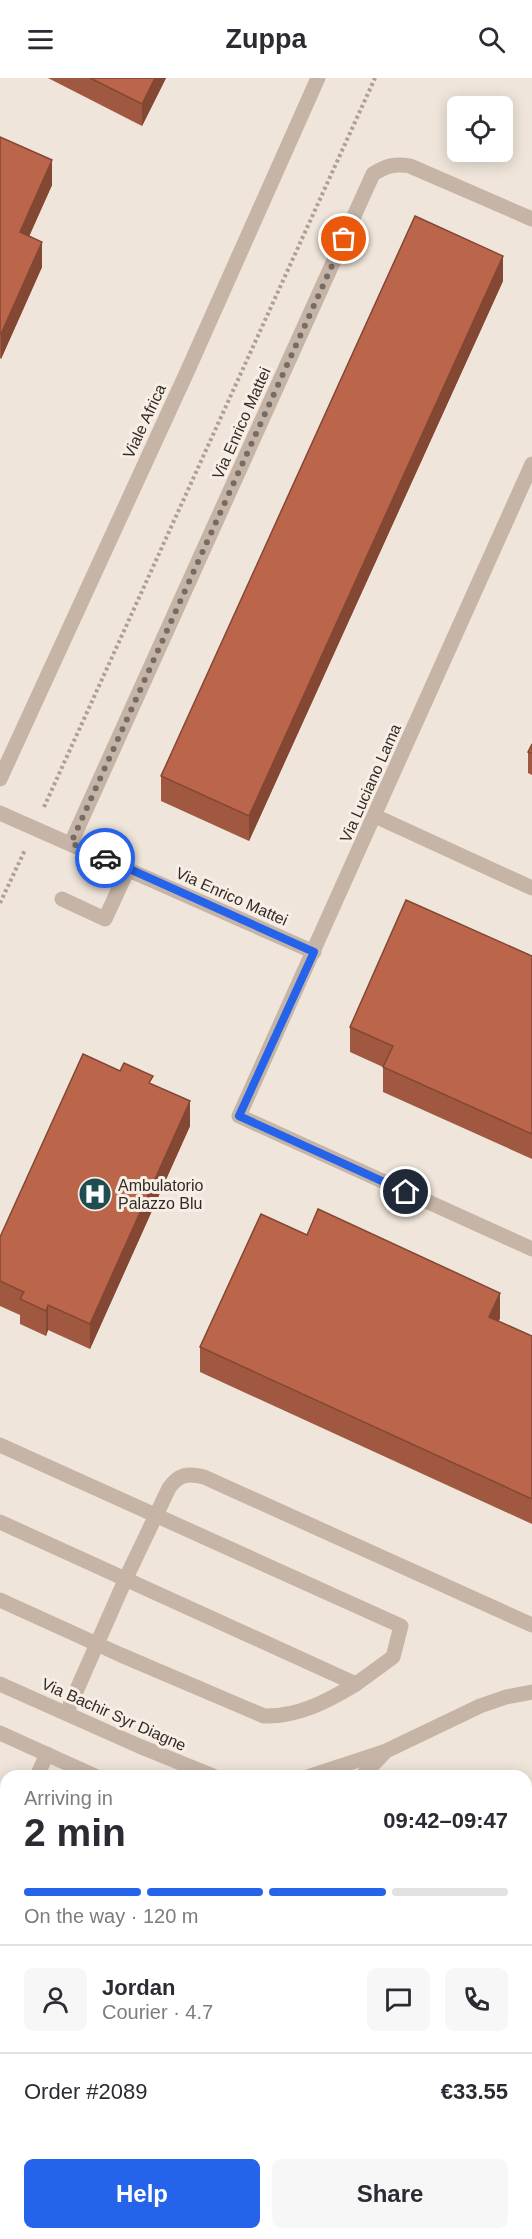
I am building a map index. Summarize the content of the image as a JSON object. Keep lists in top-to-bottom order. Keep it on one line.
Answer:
{"streets":{"street":["Viale Africa","Via Enrico Mattei","Via Luciano Lama","Via Bachir Syr Diagne"]},"crossings":[["Via Enrico Mattei","Via Luciano Lama"]],"places":{"hospital":["Ambulatorio Palazzo Blu"]},"page":{"header":"Zuppa","heading":["2 min","Arriving in","09:42–09:47"],"panel":["Jordan","Courier · 4.7","Order #2089","€33.55"],"bar":"On the way · 120 m","buttons":["Help","Share"]}}
